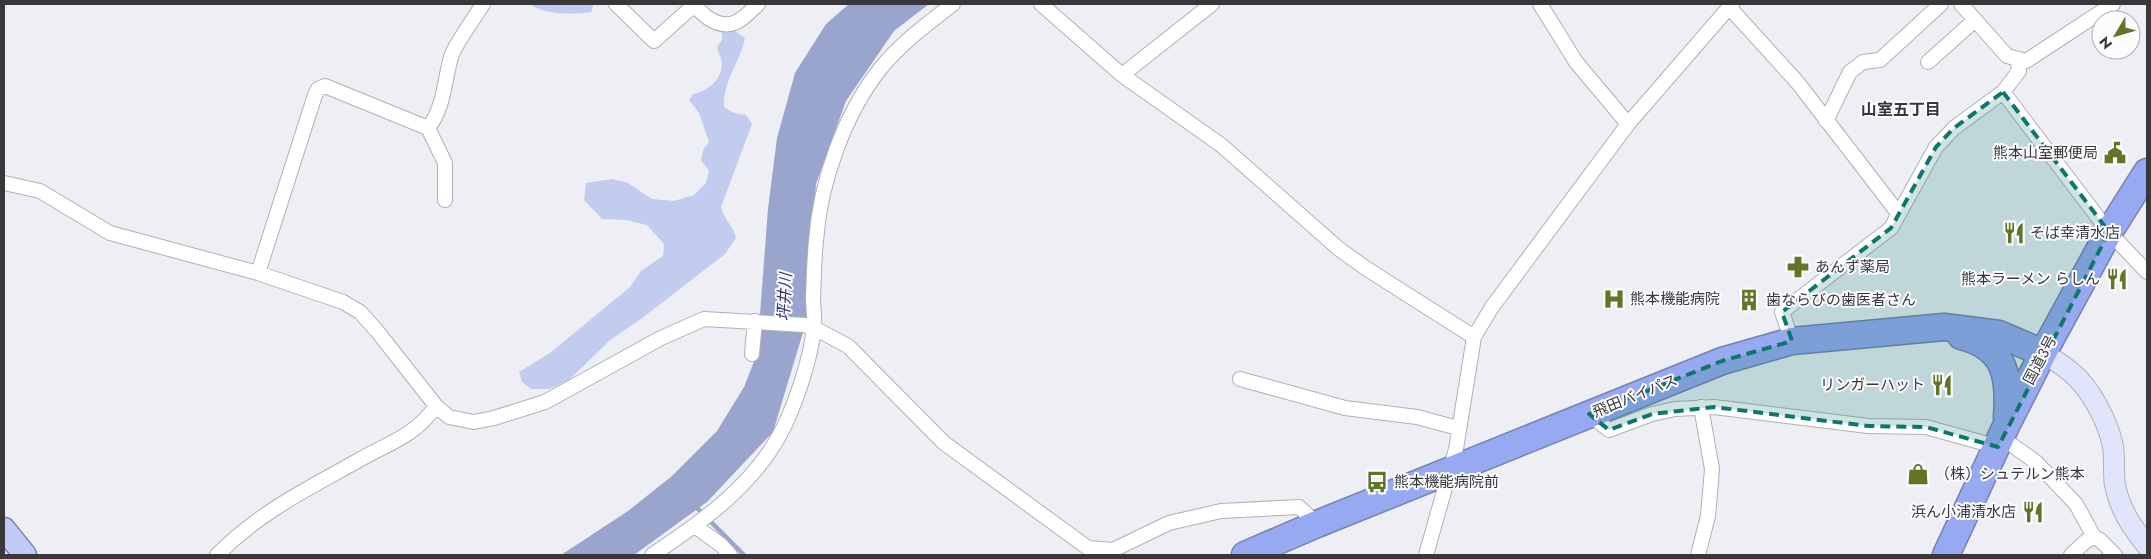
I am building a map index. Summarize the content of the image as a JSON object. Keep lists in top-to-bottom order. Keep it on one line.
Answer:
{"streets":{"highway":["国道3号","飛田バイパス"]},"crossings":[["国道3号","飛田バイパス"]],"districts":["山室五丁目"],"water":["坪井川"],"places":{"public building":["熊本山室郵便局"],"restaurant":["そば幸清水店","熊本ラーメン らしん","リンガーハット","浜ん小浦清水店"],"pharmacy":["あんず薬局"],"hospital":["熊本機能病院"],"building":["歯ならびの歯医者さん"],"shop":["（株）シュテルン熊本"],"bus stop":["熊本機能病院前"]},"north":"bottom left"}
